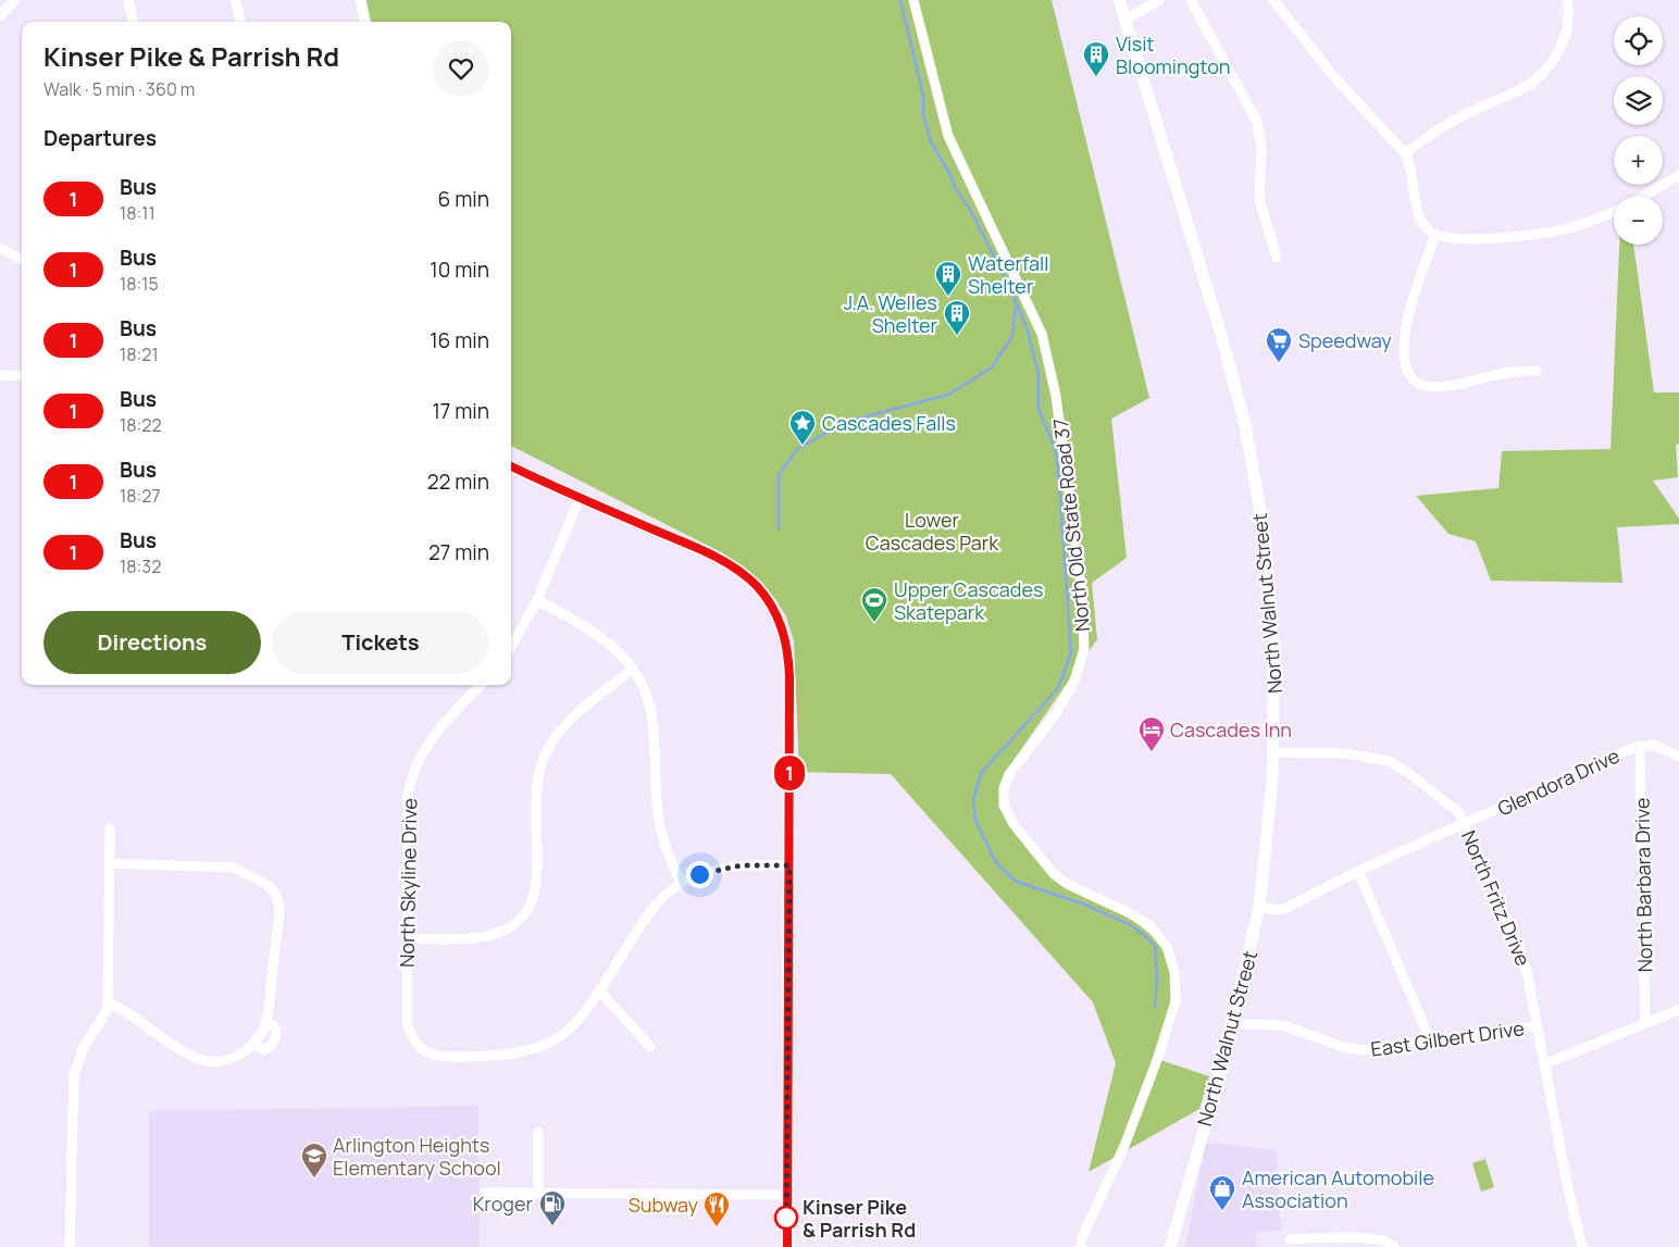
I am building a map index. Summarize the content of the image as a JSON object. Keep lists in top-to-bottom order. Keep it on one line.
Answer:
{"streets":{"main road":["North Walnut Street"],"street":["North Old State Road 37","Glendora Drive","North Skyline Drive","North Barbara Drive","North Fritz Drive","East Gilbert Drive"]},"crossings":[["North Walnut Street","Glendora Drive"],["North Walnut Street","North Fritz Drive"],["North Walnut Street","East Gilbert Drive"],["Glendora Drive","North Barbara Drive"],["Glendora Drive","North Fritz Drive"],["North Fritz Drive","East Gilbert Drive"]],"parks":["Lower Cascades Park"],"places":{"building":["Visit Bloomington","Waterfall Shelter","J.A. Welles Shelter"],"supermarket":["Speedway"],"place":["Cascades Falls"],"sports":["Upper Cascades Skatepark"],"hotel":["Cascades Inn"],"school or university":["Arlington Heights Elementary School"],"shop":["American Automobile Association"],"other":["Kinser Pike & Parrish Rd"],"fuel station":["Kroger"],"restaurant":["Subway"]},"lines":["bus line 1"],"page":{"on_map":"1","map_buttons":["+","−"],"heading":[["Kinser Pike & Parrish Rd","Walk · 5 min · 360 m"],"Departures"],"list":[{"mark":"1","name":"Bus","note":"18:11","value":"6 min"},{"mark":"1","name":"Bus","note":"18:15","value":"10 min"},{"mark":"1","name":"Bus","note":"18:21","value":"16 min"},{"mark":"1","name":"Bus","note":"18:22","value":"17 min"},{"mark":"1","name":"Bus","note":"18:27","value":"22 min"},{"mark":"1","name":"Bus","note":"18:32","value":"27 min"}],"buttons":["Directions","Tickets"]}}
